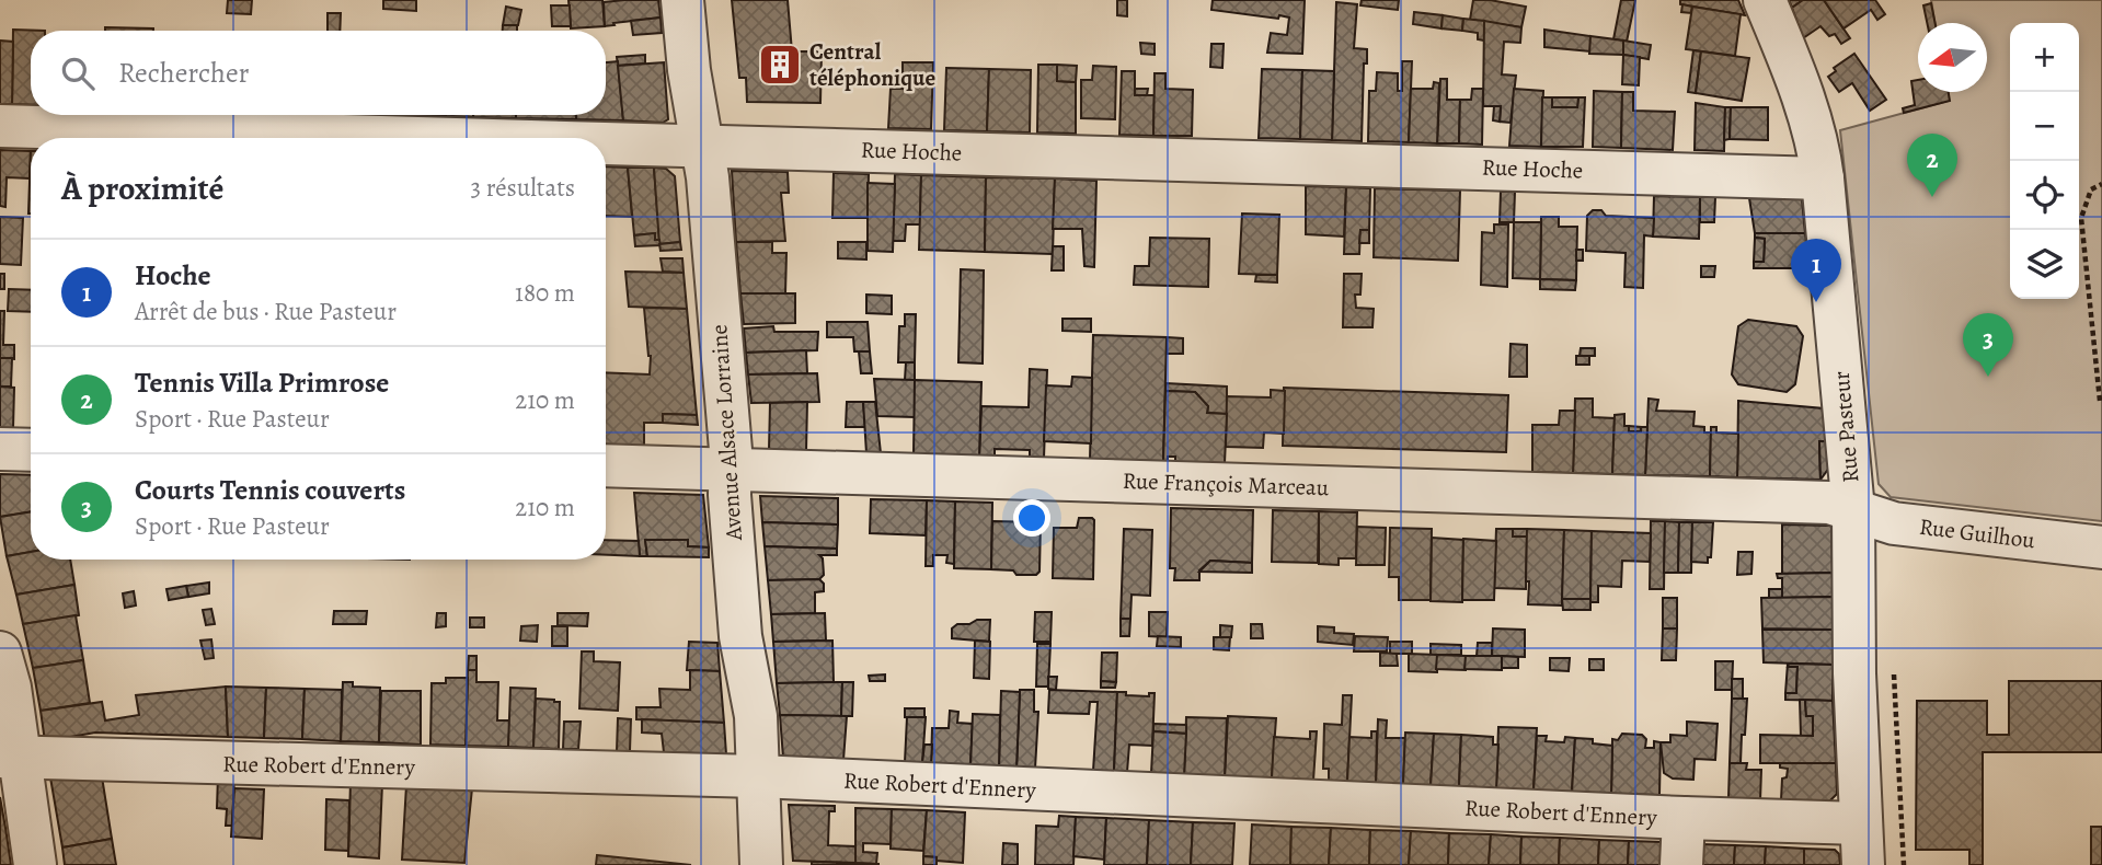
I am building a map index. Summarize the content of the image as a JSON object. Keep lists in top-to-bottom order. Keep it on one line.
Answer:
{"streets":{"street":["Rue Hoche","Rue Pasteur","Avenue Alsace Lorraine","Rue François Marceau","Rue Guilhou","Rue Robert d'Ennery"]},"crossings":[["Rue Hoche","Rue Pasteur"],["Rue Hoche","Avenue Alsace Lorraine"],["Rue Pasteur","Rue François Marceau"],["Rue Pasteur","Rue Guilhou"],["Rue Pasteur","Rue Robert d'Ennery"],["Avenue Alsace Lorraine","Rue François Marceau"],["Avenue Alsace Lorraine","Rue Robert d'Ennery"],["Rue François Marceau","Rue Guilhou"]],"places":{"building":["Central téléphonique"]},"north":"left","page":{"map_buttons":["+","−"],"search":"Rechercher","pins":["2","1","3"],"heading":["À proximité","3 résultats"],"list":[{"mark":"1","name":"Hoche","note":"Arrêt de bus · Rue Pasteur","value":"180 m"},{"mark":"2","name":"Tennis Villa Primrose","note":"Sport · Rue Pasteur","value":"210 m"},{"mark":"3","name":"Courts Tennis couverts","note":"Sport · Rue Pasteur","value":"210 m"}]}}
